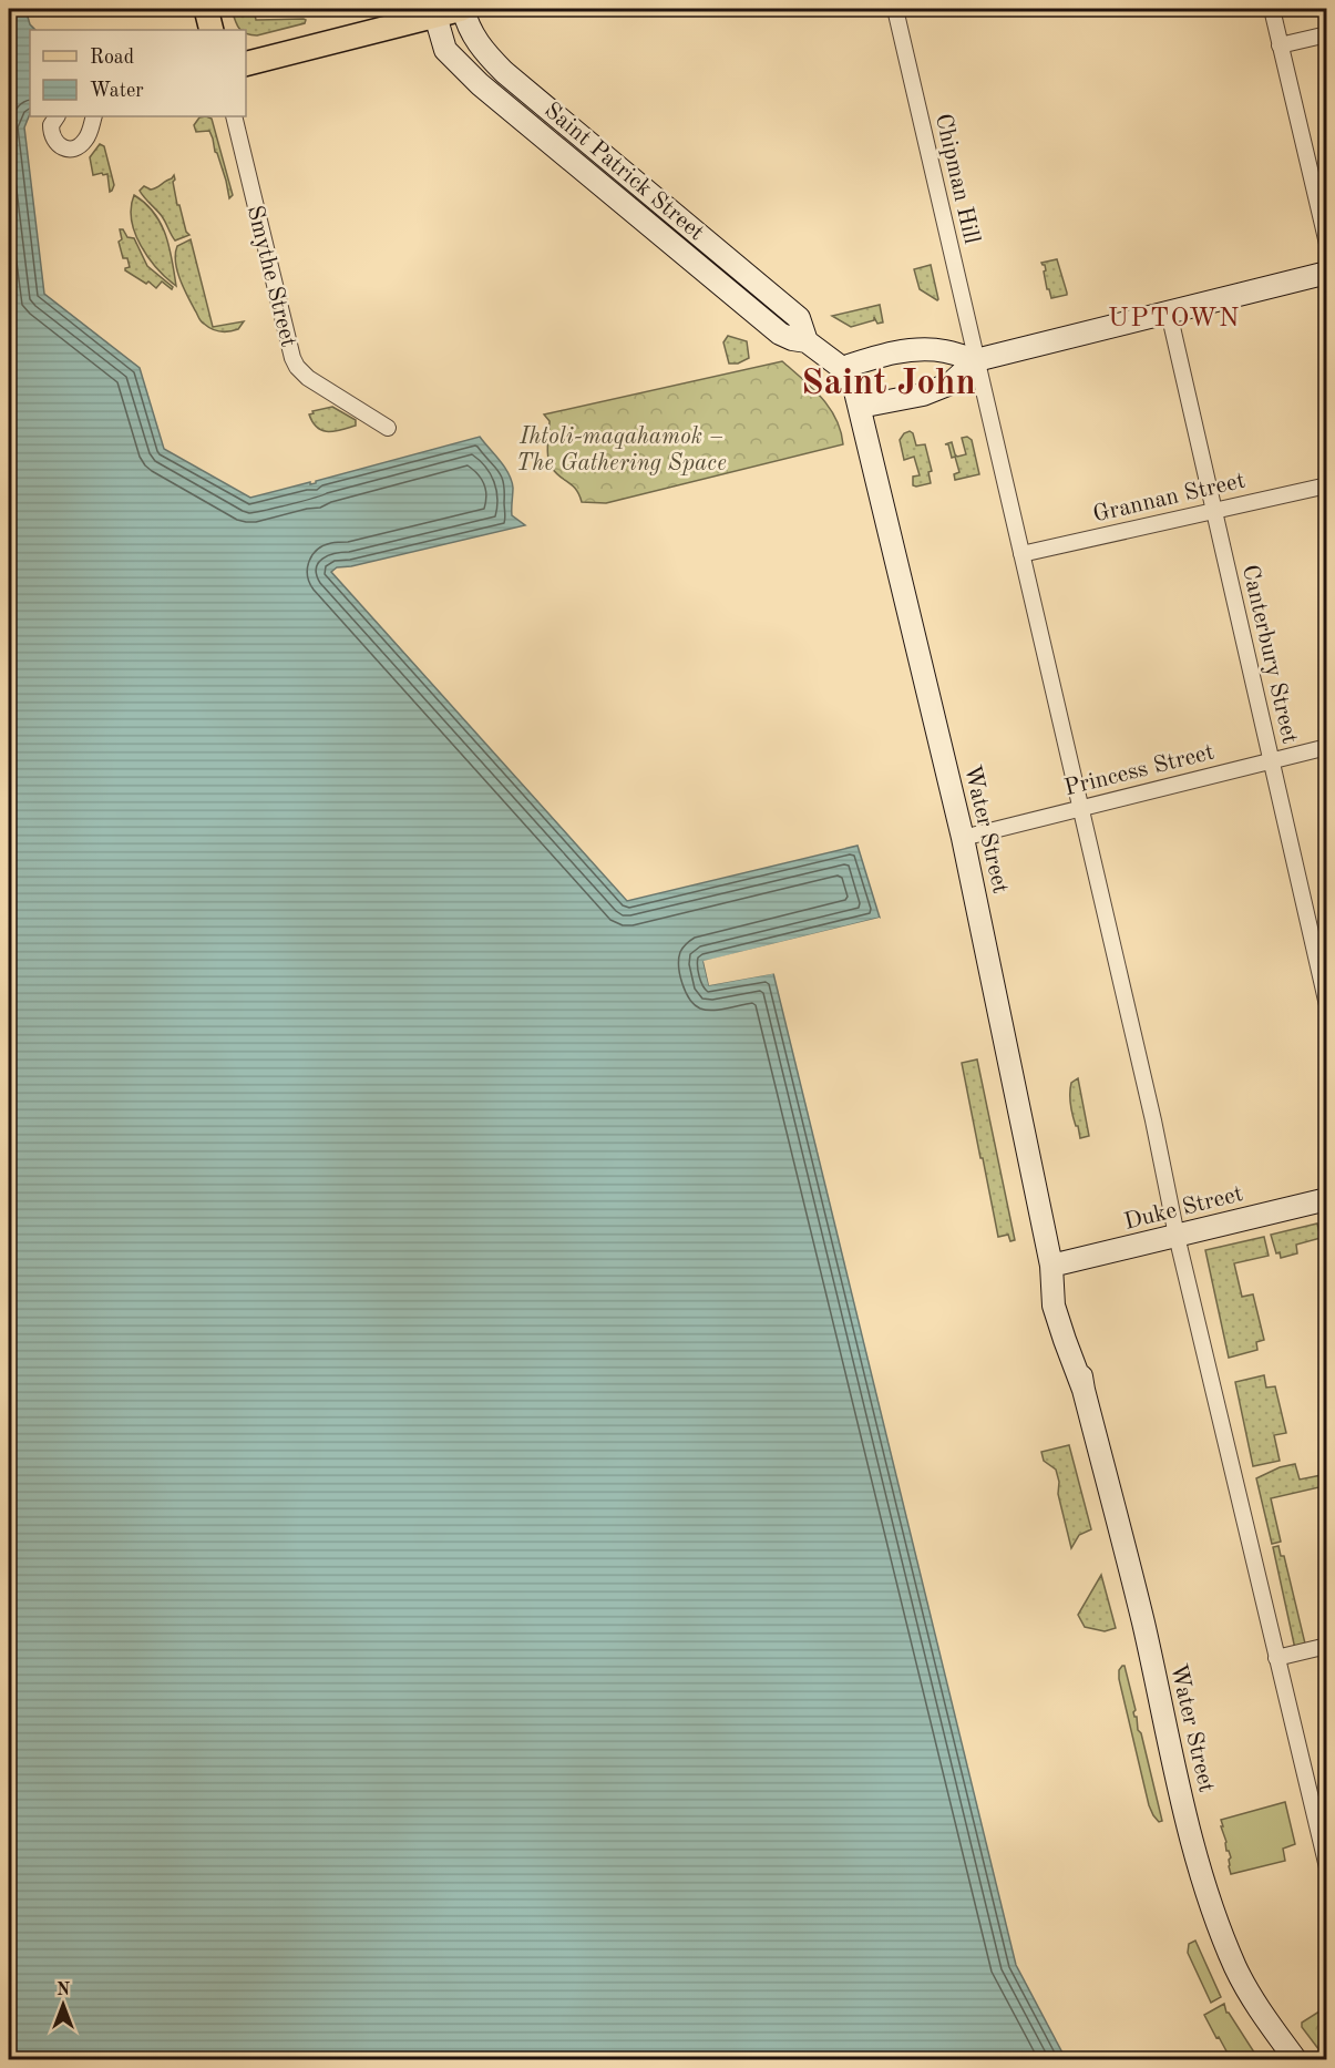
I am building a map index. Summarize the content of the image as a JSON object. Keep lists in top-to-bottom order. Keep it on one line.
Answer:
{"streets":{"main road":["Saint Patrick Street","Water Street","Duke Street"],"street":["Chipman Hill","Smythe Street","Grannan Street","Canterbury Street","Princess Street"]},"crossings":[["Saint Patrick Street","Water Street"],["Chipman Hill","Grannan Street"],["Chipman Hill","Princess Street"],["Chipman Hill","Duke Street"],["Grannan Street","Canterbury Street"],["Canterbury Street","Princess Street"],["Princess Street","Water Street"],["Water Street","Duke Street"]],"districts":["UPTOWN","Saint John"],"parks":["Ihtoli-maqahamok – The Gathering Space"],"legend":["Road","Water"],"north":"top"}
